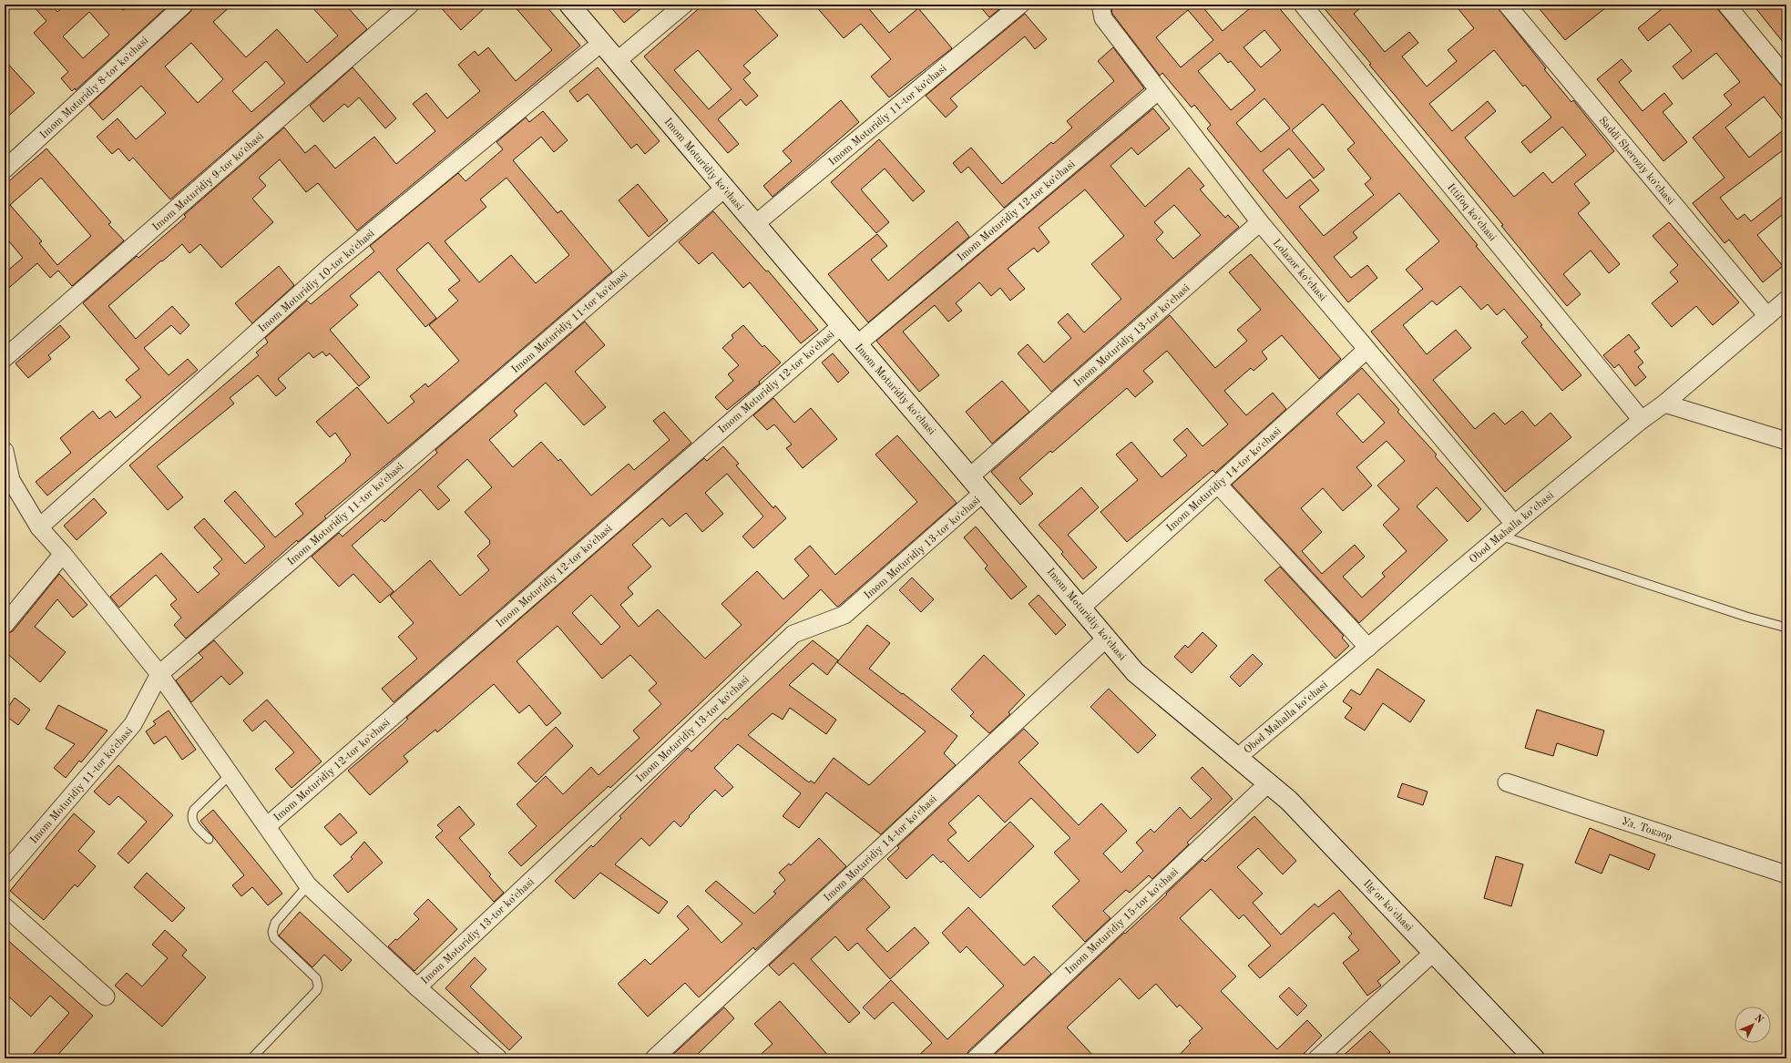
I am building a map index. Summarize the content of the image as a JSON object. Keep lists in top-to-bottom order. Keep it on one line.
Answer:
{"streets":{"street":["Imom Moturidiy 8-tor koʻchasi","Imom Moturidiy 11-tor koʻchasi","Saddi Sheroziy koʻchasi","Imom Moturidiy koʻchasi","Imom Moturidiy 9-tor koʻchasi","Imom Moturidiy 12-tor koʻchasi","Ittifoq ko‘chasi","Lolazor ko‘chasi","Imom Moturidiy 10-tor koʻchasi","Imom Moturidiy 13-tor koʻchasi","Imom Moturidiy 14-tor koʻchasi","Obod Mahalla ko‘chasi","Ул. Токзор","Ilg'or ko'chasi","Imom Moturidiy 15-tor koʻchasi"]},"crossings":[["Imom Moturidiy 11-tor koʻchasi","Imom Moturidiy koʻchasi"],["Saddi Sheroziy koʻchasi","Obod Mahalla ko‘chasi"],["Imom Moturidiy koʻchasi","Imom Moturidiy 12-tor koʻchasi"],["Imom Moturidiy koʻchasi","Imom Moturidiy 10-tor koʻchasi"],["Imom Moturidiy koʻchasi","Imom Moturidiy 13-tor koʻchasi"],["Imom Moturidiy koʻchasi","Imom Moturidiy 14-tor koʻchasi"],["Imom Moturidiy koʻchasi","Obod Mahalla ko‘chasi"],["Imom Moturidiy koʻchasi","Ilg'or ko'chasi"],["Imom Moturidiy 12-tor koʻchasi","Lolazor ko‘chasi"],["Ittifoq ko‘chasi","Obod Mahalla ko‘chasi"],["Lolazor ko‘chasi","Imom Moturidiy 13-tor koʻchasi"],["Lolazor ko‘chasi","Imom Moturidiy 14-tor koʻchasi"],["Lolazor ko‘chasi","Obod Mahalla ko‘chasi"],["Obod Mahalla ko‘chasi","Ilg'or ko'chasi"],["Ilg'or ko'chasi","Imom Moturidiy 15-tor koʻchasi"]],"north":"top right"}
